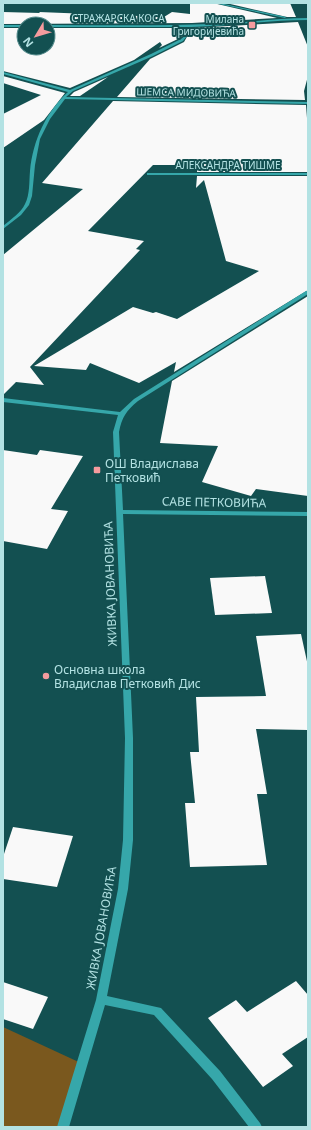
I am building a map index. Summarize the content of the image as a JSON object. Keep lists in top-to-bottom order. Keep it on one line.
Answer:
{"streets":{"street":["СТРАЖАРСКА КОСА","ШЕМСА МИДОВИЋА","АЛЕКСАНДРА ТИШМЕ","САВЕ ПЕТКОВИЋА","ЖИВКА ЈОВАНОВИЋА"]},"crossings":[["САВЕ ПЕТКОВИЋА","ЖИВКА ЈОВАНОВИЋА"]],"places":{"transit":["Милана Григоријевића","ОШ Владислава Петковић"],"other":["Основна школа Владислав Петковић Дис"]},"north":"bottom left"}
